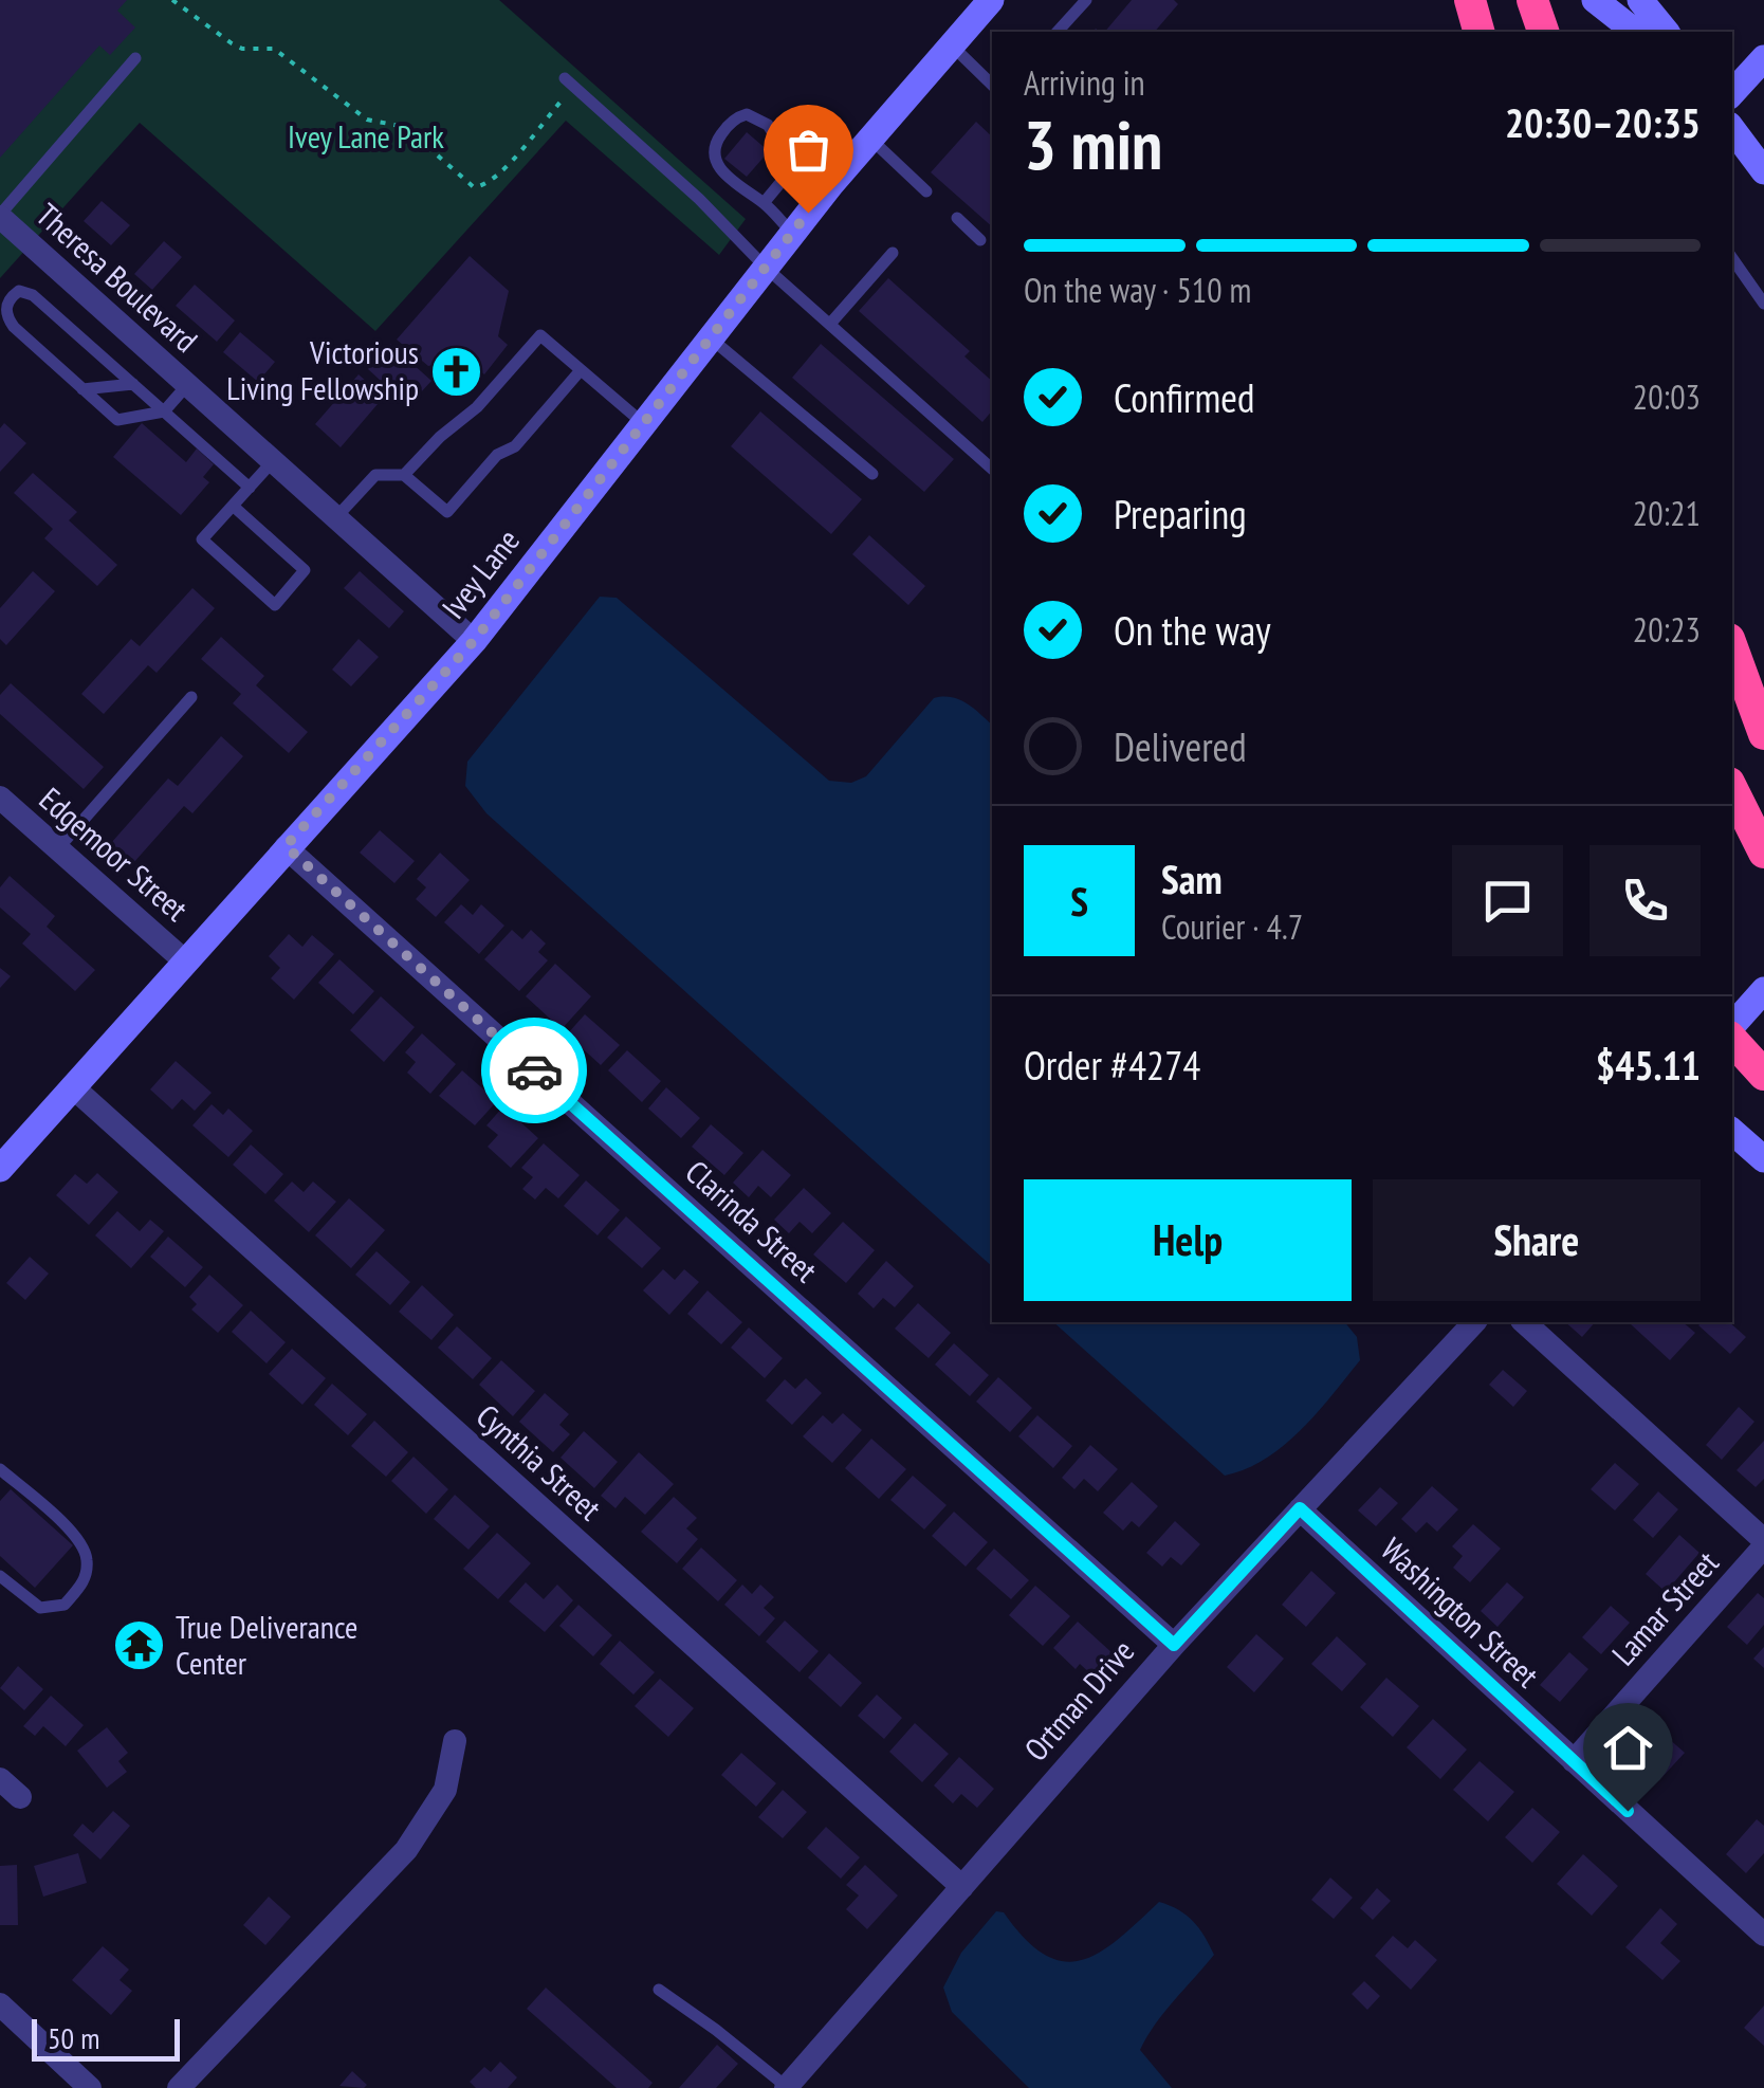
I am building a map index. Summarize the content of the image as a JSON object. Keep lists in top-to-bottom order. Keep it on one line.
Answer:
{"streets":{"street":["Theresa Boulevard","Ivey Lane","Edgemoor Street","Clarinda Street","Cynthia Street","Lamar Street","Washington Street","Ortman Drive"]},"crossings":[["Theresa Boulevard","Ivey Lane"],["Ivey Lane","Edgemoor Street"],["Ivey Lane","Clarinda Street"],["Ivey Lane","Cynthia Street"],["Clarinda Street","Ortman Drive"],["Cynthia Street","Ortman Drive"],["Lamar Street","Washington Street"],["Washington Street","Ortman Drive"]],"parks":["Ivey Lane Park"],"places":{"church":["Victorious Living Fellowship"],"temple":["True Deliverance Center"]},"scale_bar":"50 m","page":{"heading":["3 min","Arriving in","20:30–20:35"],"panel":["Sam","Courier · 4.7","Order #4274","$45.11"],"bar":"On the way · 510 m","list":[["Confirmed","20:03"],["Preparing","20:21"],["On the way","20:23"],"Delivered"],"round":"S","buttons":["Help","Share"],"scale":"50 m"}}
